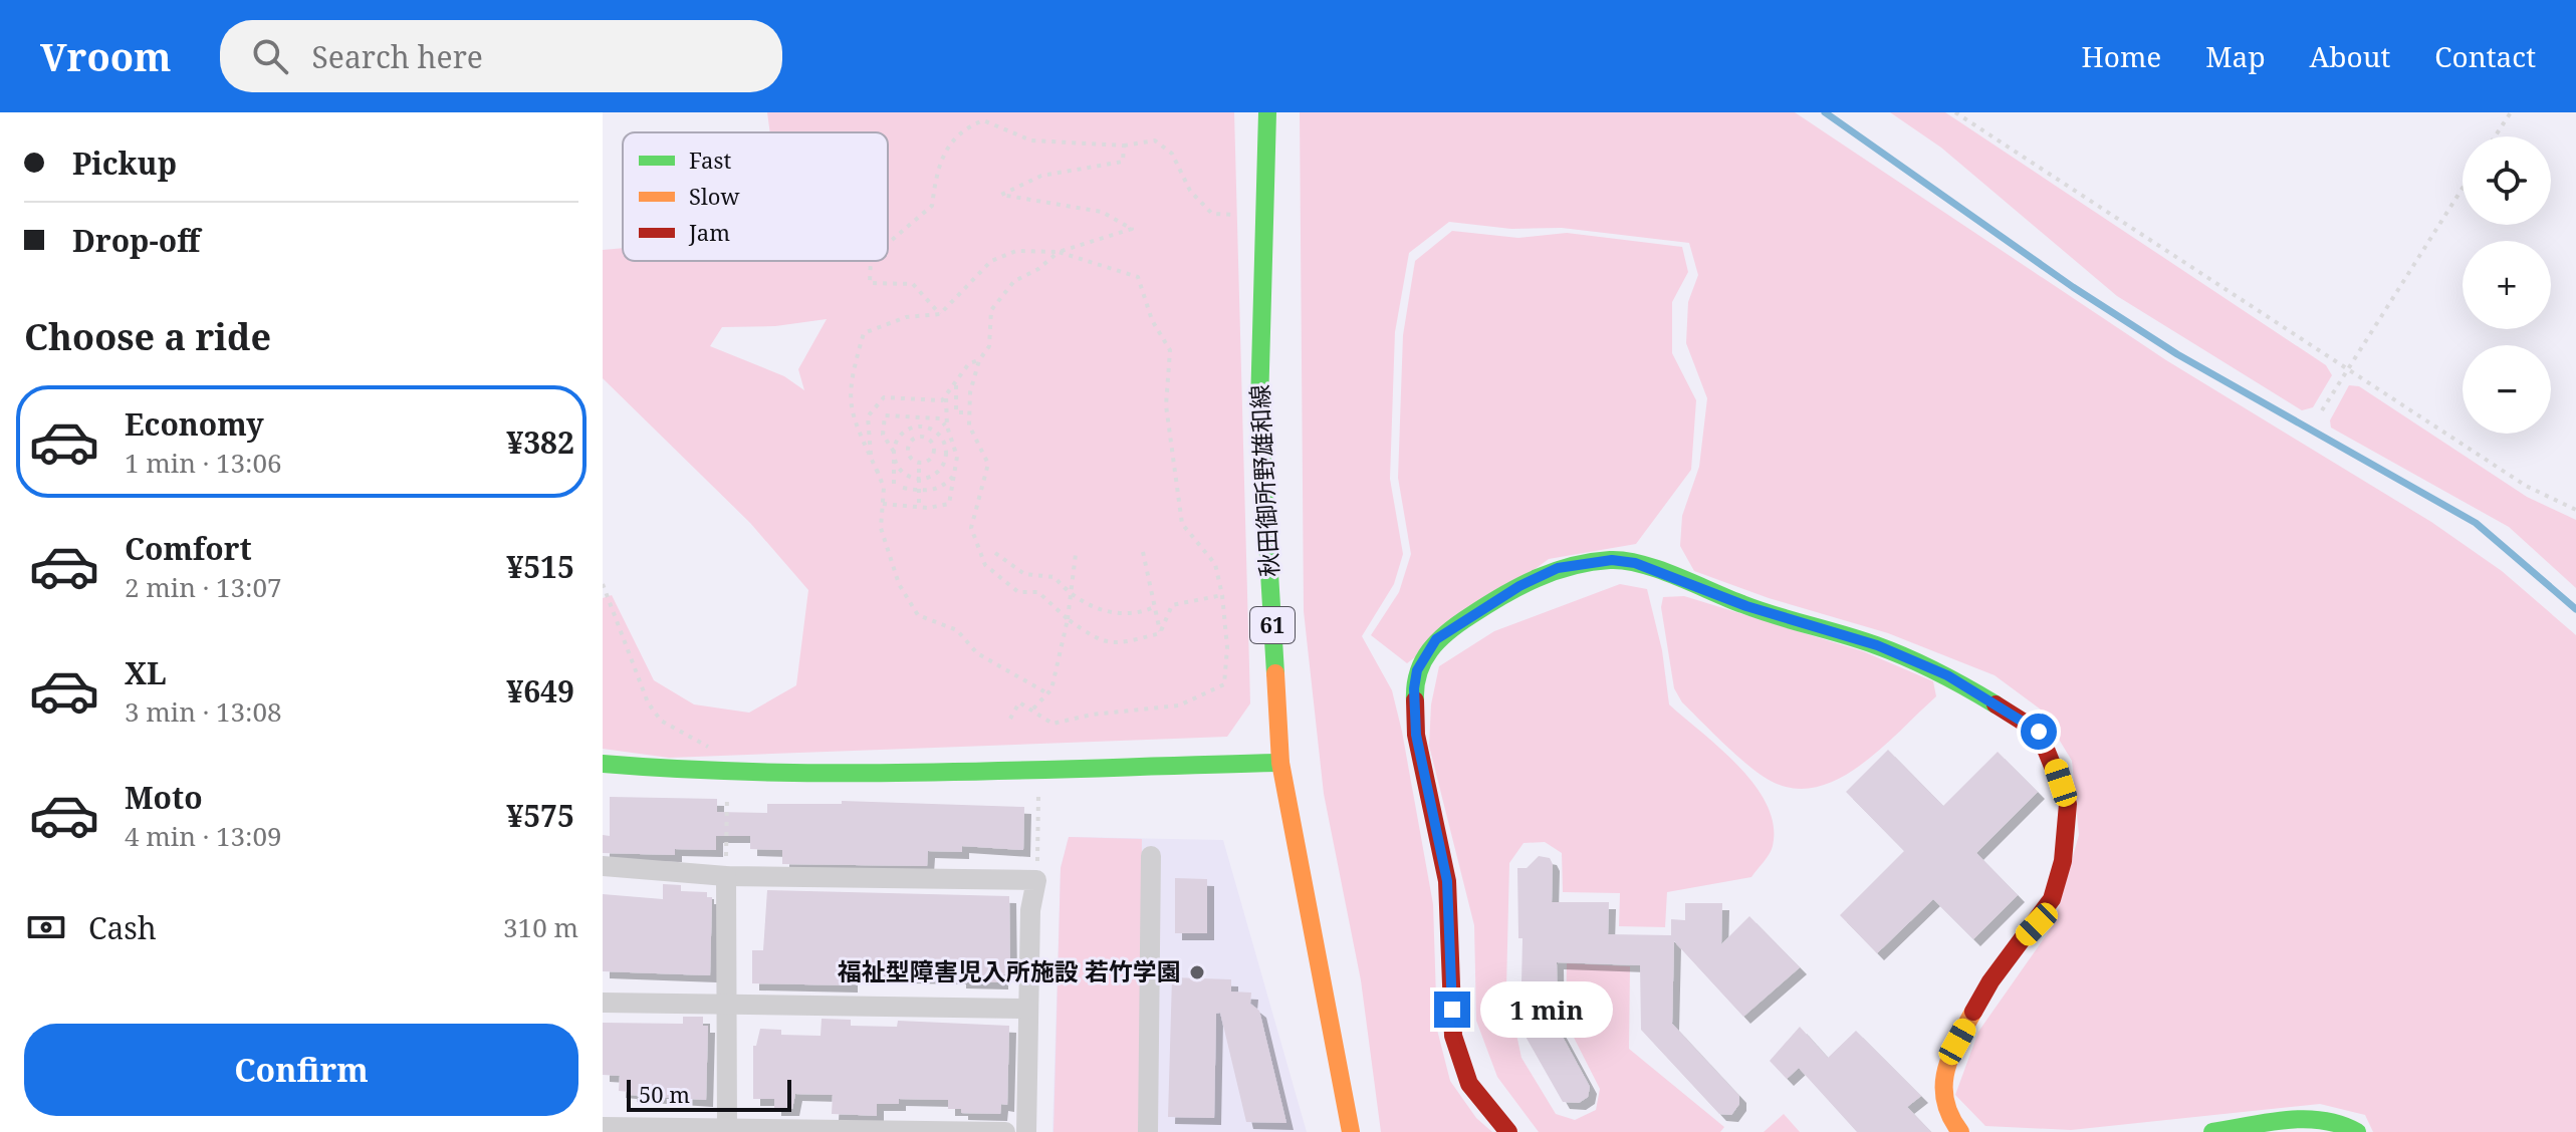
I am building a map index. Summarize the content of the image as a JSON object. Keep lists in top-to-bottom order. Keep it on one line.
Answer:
{"streets":{"street":["秋田御所野雄和線","61"]},"places":["福祉型障害児入所施設 若竹学園"],"legend":["Fast","Slow","Jam"],"scale_bar":"50 m","page":{"header":"Vroom","search":"Search here","nav":["Home","Map","About","Contact"],"banner":["Pickup","Drop-off"],"map_buttons":["+","−"],"heading":"Choose a ride","list":[{"name":"Economy","note":"1 min · 13:06","value":"¥382"},{"name":"Comfort","note":"2 min · 13:07","value":"¥515"},{"name":"XL","note":"3 min · 13:08","value":"¥649"},{"name":"Moto","note":"4 min · 13:09","value":"¥575"}],"pay":["Cash","310 m"],"bubble":"1 min","buttons":"Confirm","scale":"50 m"}}
